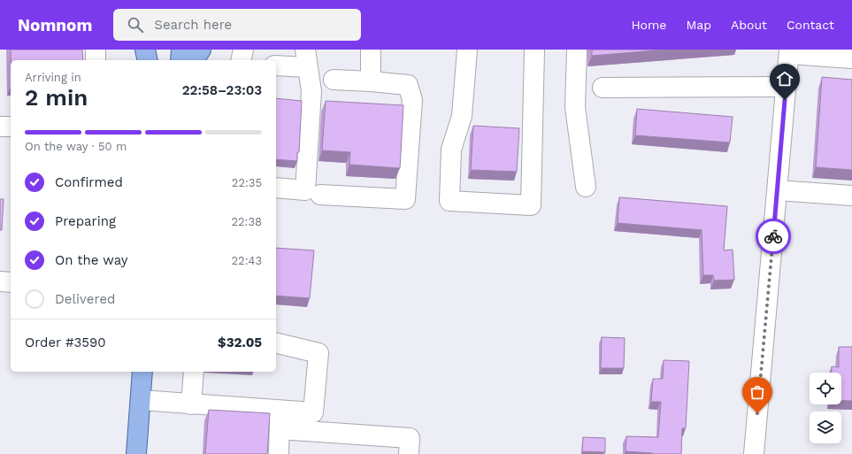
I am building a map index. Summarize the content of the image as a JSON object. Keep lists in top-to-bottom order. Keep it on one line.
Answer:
{"page":{"header":"Nomnom","search":"Search here","nav":["Home","Map","About","Contact"],"heading":["2 min","Arriving in","22:58–23:03"],"panel":["Order #3590","$32.05"],"bar":"On the way · 50 m","list":[["Confirmed","22:35"],["Preparing","22:38"],["On the way","22:43"],"Delivered"]}}
